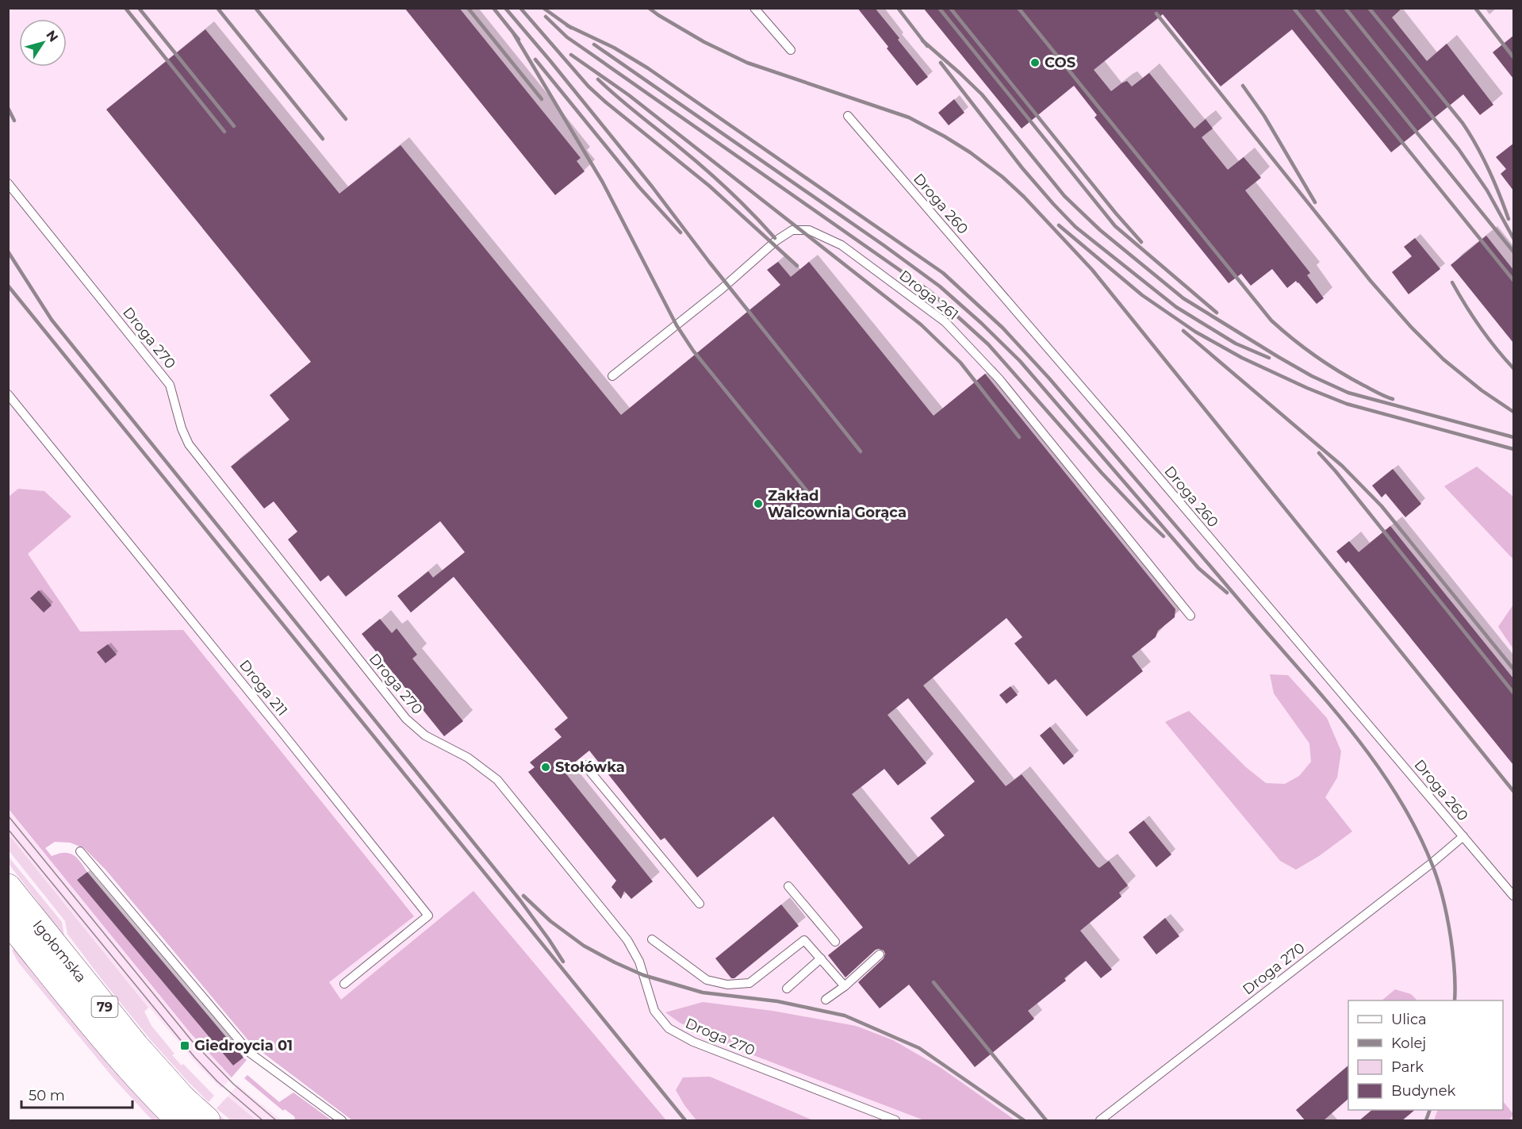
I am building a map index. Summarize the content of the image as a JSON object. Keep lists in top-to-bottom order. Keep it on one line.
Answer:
{"streets":{"main road":["Igołomska","79"],"lane":["Droga 260","Droga 261","Droga 270","Droga 211"]},"crossings":[["Droga 260","Droga 270"]],"places":{"other":["COS","Zakład Walcownia Gorąca","Stołówka"],"transit":["Giedroycia 01"]},"legend":["Ulica","Kolej","Park","Budynek"],"scale_bar":"50 m","north":"top right"}
